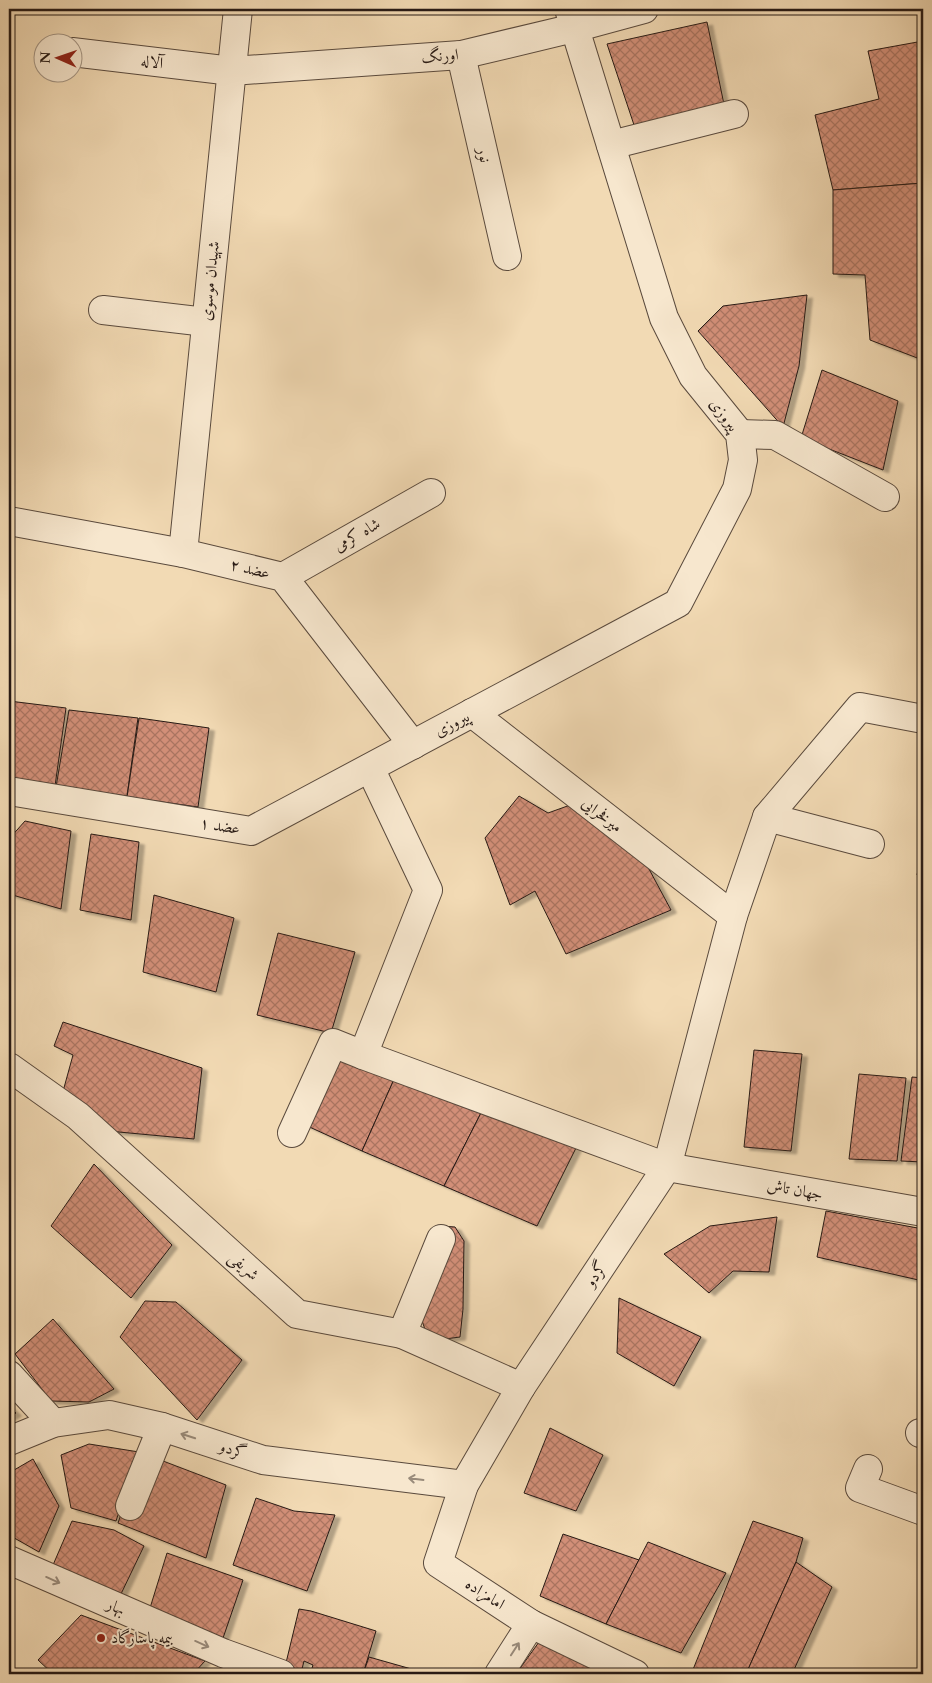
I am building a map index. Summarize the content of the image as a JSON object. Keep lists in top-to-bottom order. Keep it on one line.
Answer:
{"streets":{"street":["اورنگ","آلاله","نور","شهیدان موسوی","پیروزی","شاه کرمی","عضد ۲","میرفخرایی","عضد ۱","جهان تاش","شریفی","گردو","امامزاده","بهار"]},"crossings":[["اورنگ","آلاله"],["اورنگ","نور"],["اورنگ","شهیدان موسوی"],["اورنگ","پیروزی"],["آلاله","شهیدان موسوی"],["شهیدان موسوی","عضد ۲"],["پیروزی","عضد ۲"],["پیروزی","میرفخرایی"],["پیروزی","عضد ۱"],["شاه کرمی","عضد ۲"],["عضد ۲","عضد ۱"],["جهان تاش","گردو"],["شریفی","گردو"],["گردو","امامزاده"]],"one_way":["بهار"],"places":["بیمه پاسارگاد"],"north":"left"}
